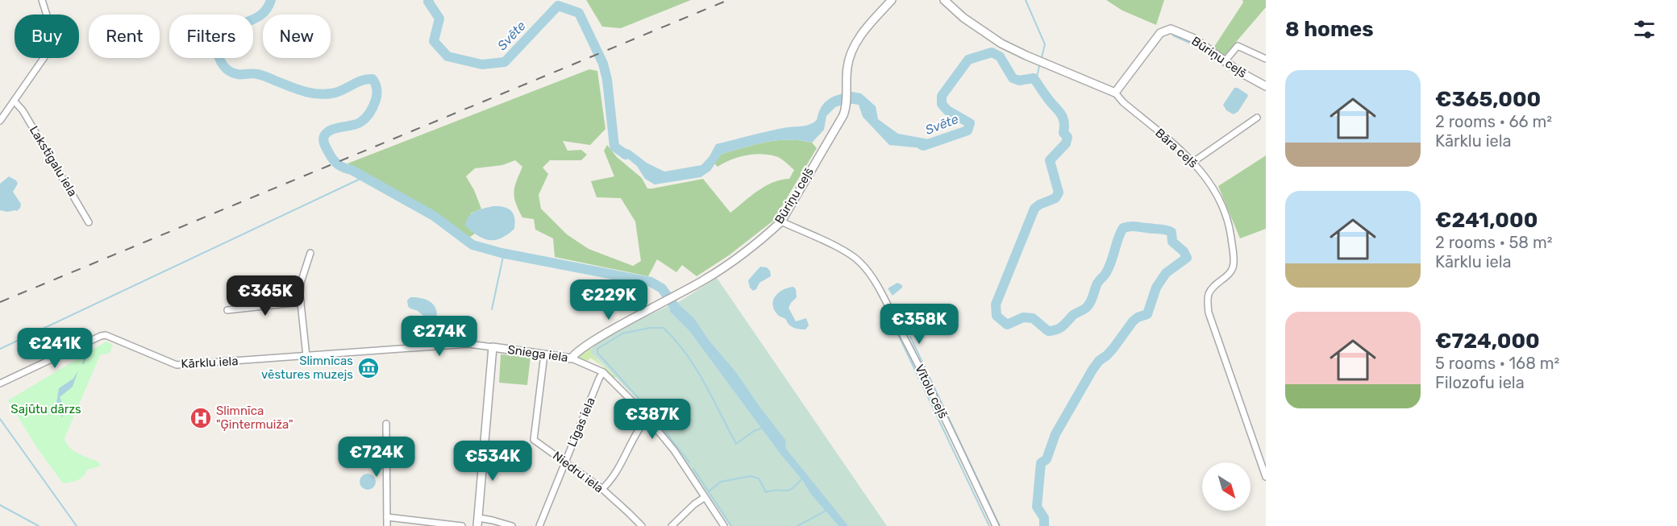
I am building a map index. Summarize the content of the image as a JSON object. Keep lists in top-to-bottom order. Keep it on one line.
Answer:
{"streets":{"street":["Būriņu ceļš","Bāra ceļš","Lakstīgalu iela","Sniega iela","Kārklu iela","Vītolu ceļš","Līgas iela","Niedru iela"]},"crossings":[["Būriņu ceļš","Bāra ceļš"],["Būriņu ceļš","Sniega iela"],["Būriņu ceļš","Vītolu ceļš"],["Sniega iela","Kārklu iela"],["Sniega iela","Līgas iela"],["Sniega iela","Niedru iela"],["Līgas iela","Niedru iela"]],"water":["Svēte"],"parks":["Sajūtu dārzs"],"places":{"museum":["Slimnīcas vēstures muzejs"],"hospital":["Slimnīca \"Ģintermuiža\""]},"north":"bottom right","page":{"heading":"8 homes","chip":["Buy","Rent","Filters","New"],"list":[{"name":"€365,000","note":"2 rooms · 66 m² · Kārklu iela"},{"name":"€241,000","note":"2 rooms · 58 m² · Kārklu iela"},{"name":"€724,000","note":"5 rooms · 168 m² · Filozofu iela"}],"price":["€365K","€229K","€358K","€274K","€241K","€387K","€724K","€534K"]}}
